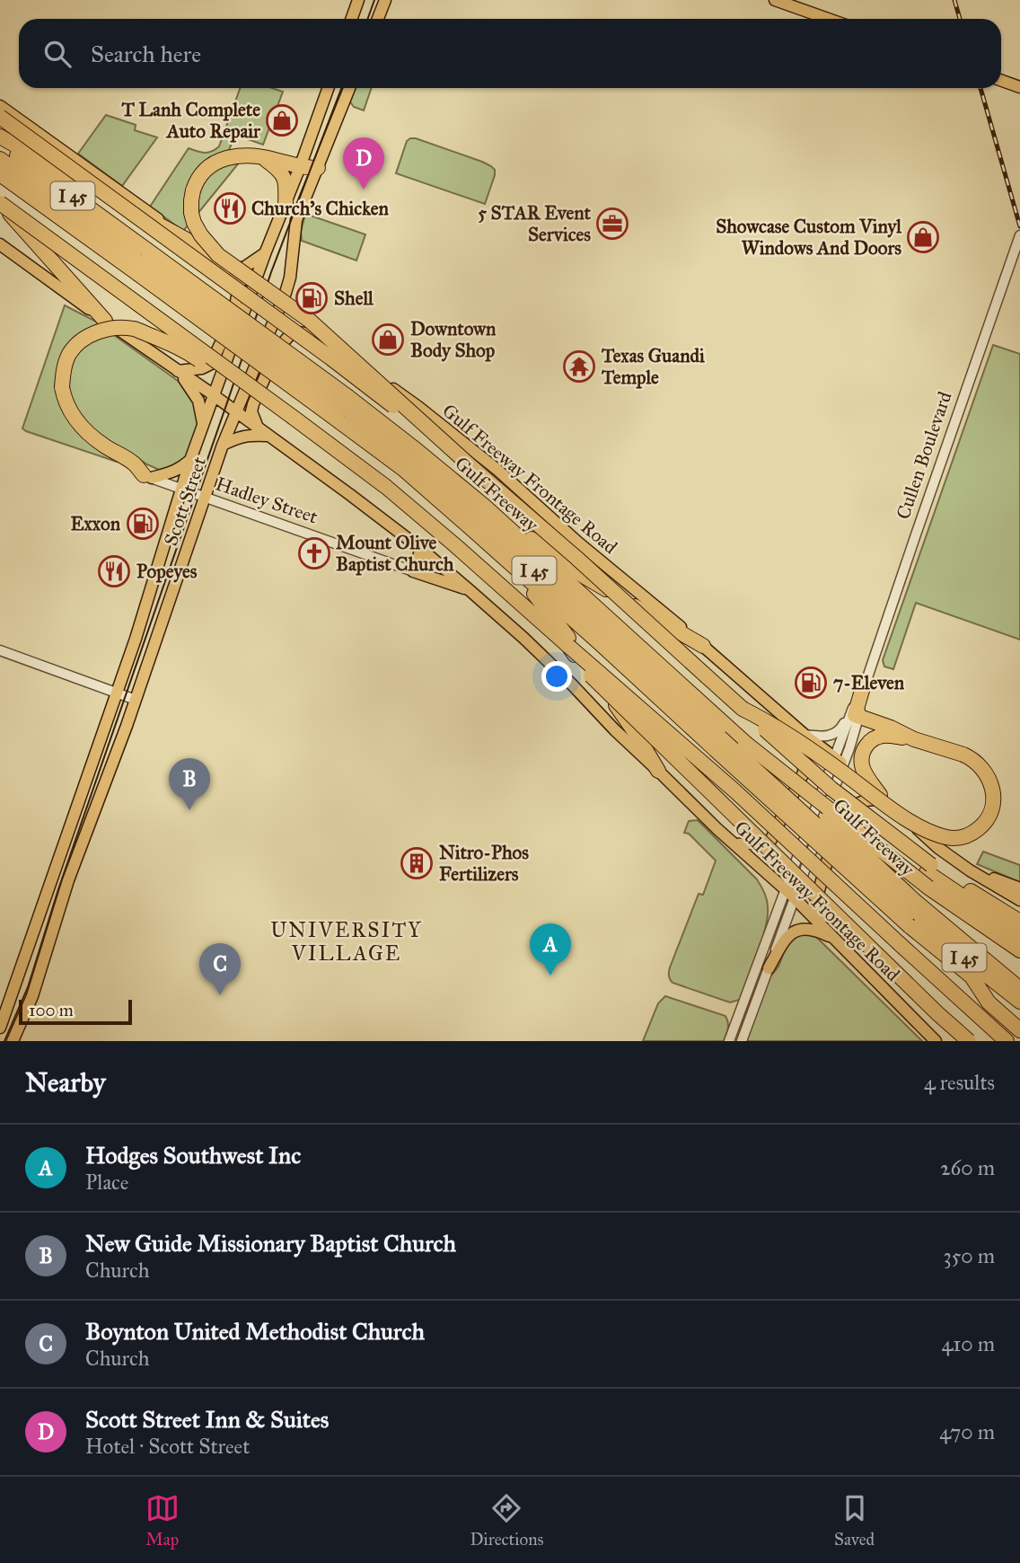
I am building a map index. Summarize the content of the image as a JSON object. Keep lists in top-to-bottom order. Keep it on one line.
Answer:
{"streets":{"highway":["I 45","Gulf Freeway"],"main road":["Gulf Freeway Frontage Road","Scott Street"],"street":["Cullen Boulevard","Hadley Street"]},"crossings":[["Cullen Boulevard","Gulf Freeway Frontage Road"],["Gulf Freeway Frontage Road","Scott Street"],["Hadley Street","Scott Street"]],"districts":["UNIVERSITY VILLAGE"],"places":{"shop":["T Lanh Complete Auto Repair","Showcase Custom Vinyl Windows And Doors","Downtown Body Shop"],"restaurant":["Church's Chicken","Popeyes"],"office":["5 STAR Event Services"],"fuel station":["Shell","Exxon","7-Eleven"],"temple":["Texas Guandi Temple"],"church":["Mount Olive Baptist Church"],"building":["Nitro-Phos Fertilizers"]},"scale_bar":"100 m","page":{"search":"Search here","pins":["D","B","A","C"],"scale":"100 m","heading":["Nearby","4 results"],"list":[{"mark":"A","name":"Hodges Southwest Inc","note":"Place","value":"260 m"},{"mark":"B","name":"New Guide Missionary Baptist Church","note":"Church","value":"350 m"},{"mark":"C","name":"Boynton United Methodist Church","note":"Church","value":"410 m"},{"mark":"D","name":"Scott Street Inn & Suites","note":"Hotel · Scott Street","value":"470 m"}],"nav":["Map","Directions","Saved"]}}
